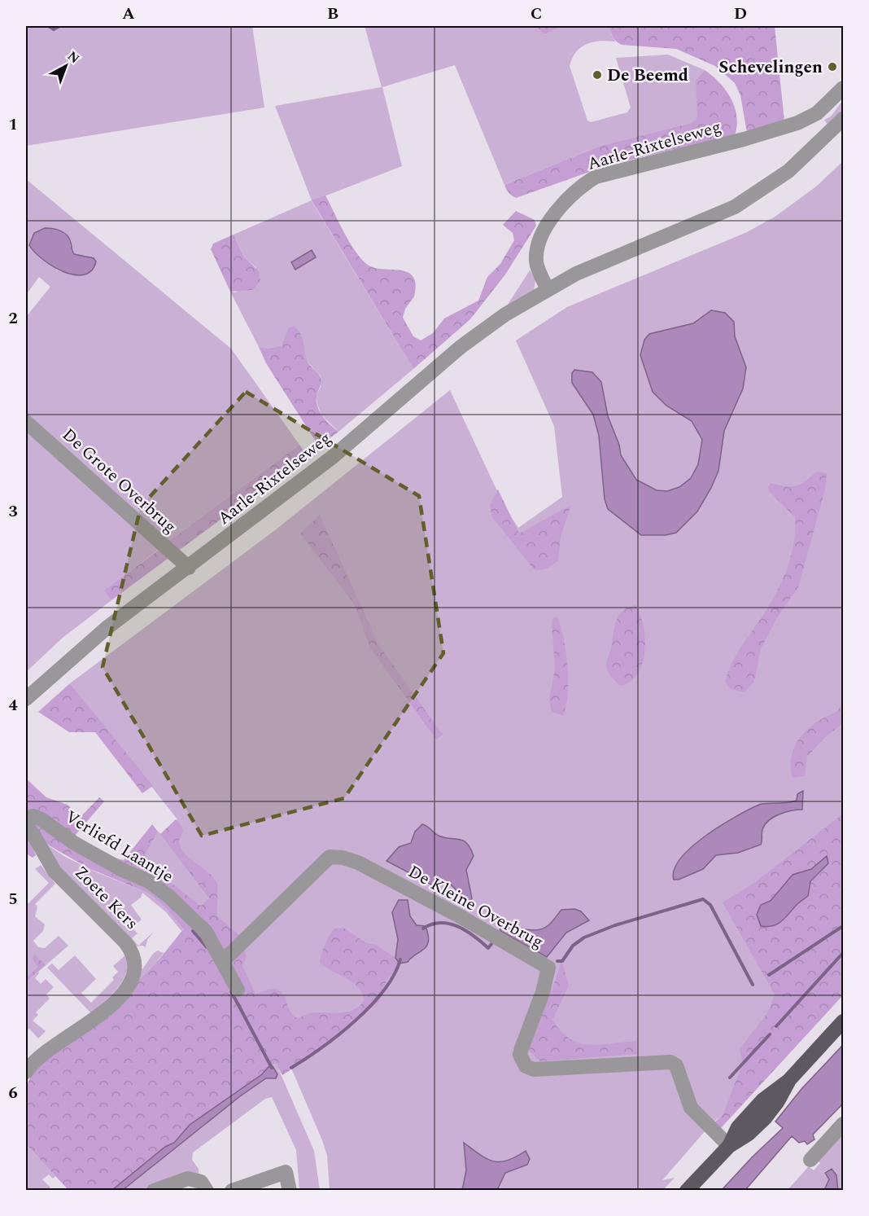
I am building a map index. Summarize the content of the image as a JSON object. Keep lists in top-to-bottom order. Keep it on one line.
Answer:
{"streets":{"street":["Aarle-Rixtelseweg","De Grote Overbrug","Verliefd Laantje","Zoete Kers","De Kleine Overbrug"]},"crossings":[["Aarle-Rixtelseweg","De Grote Overbrug"],["Verliefd Laantje","De Kleine Overbrug"]],"places":["Schevelingen","De Beemd"],"north":"top right","grid":{"columns":["A","B","C","D"],"rows":["1","2","3","4","5","6"]}}
